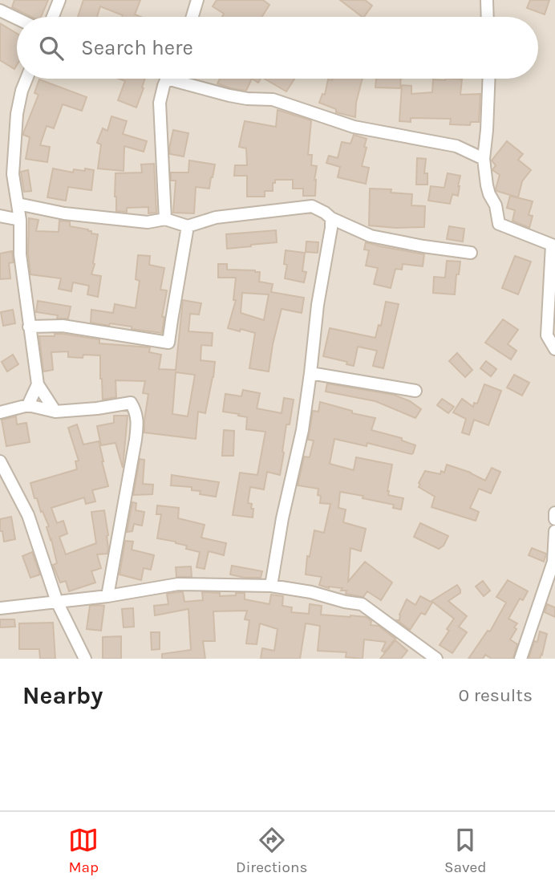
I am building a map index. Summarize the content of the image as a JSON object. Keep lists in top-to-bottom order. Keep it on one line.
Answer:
{"page":{"search":"Search here","heading":["Nearby","0 results"],"nav":["Map","Directions","Saved"]}}
